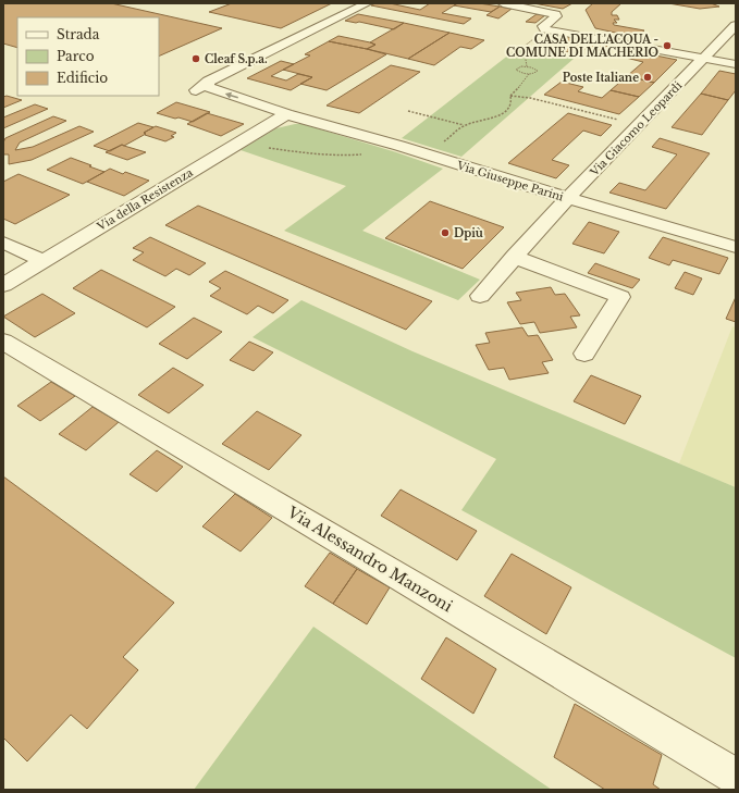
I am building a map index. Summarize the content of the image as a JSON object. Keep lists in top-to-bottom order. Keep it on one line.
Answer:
{"streets":{"street":["Via Giacomo Leopardi","Via Giuseppe Parini","Via della Resistenza","Via Alessandro Manzoni"]},"crossings":[["Via Giacomo Leopardi","Via Giuseppe Parini"],["Via Giuseppe Parini","Via della Resistenza"]],"places":["CASA DELL'ACQUA - COMUNE DI MACHERIO","Cleaf S.p.a.","Poste Italiane","Dpiù"],"legend":["Strada","Parco","Edificio"]}
